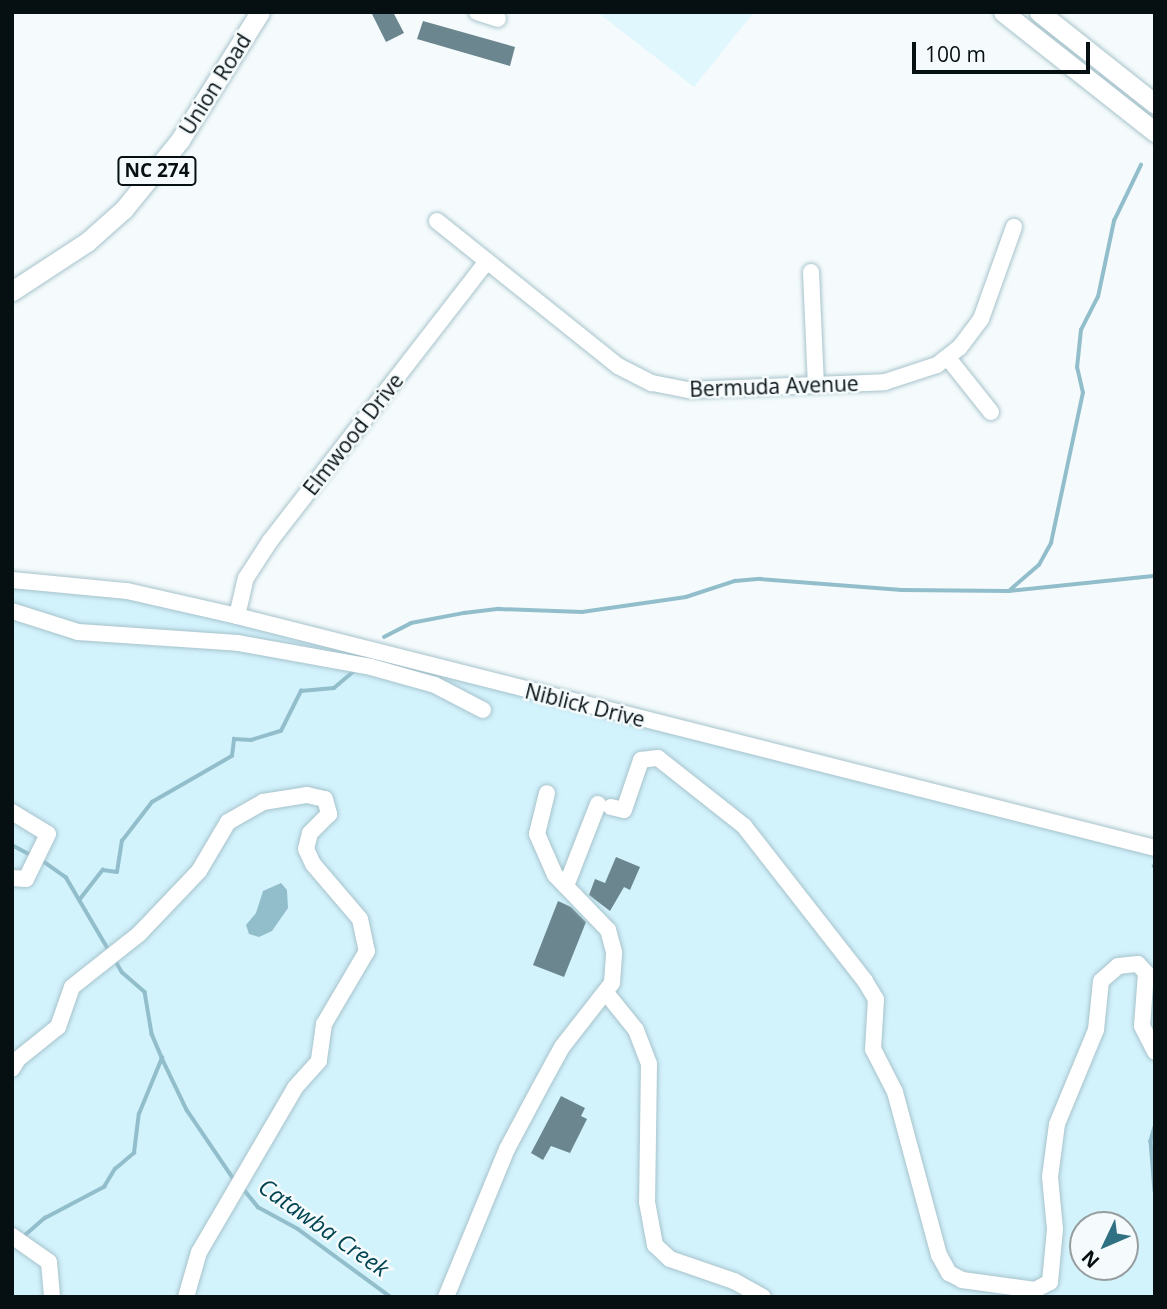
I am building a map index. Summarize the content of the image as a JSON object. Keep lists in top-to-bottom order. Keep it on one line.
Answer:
{"streets":{"main road":["Union Road","NC 274"],"street":["Bermuda Avenue","Elmwood Drive","Niblick Drive"]},"crossings":[["Bermuda Avenue","Elmwood Drive"],["Elmwood Drive","Niblick Drive"]],"water":["Catawba Creek"],"scale_bar":"100 m","north":"bottom left"}
